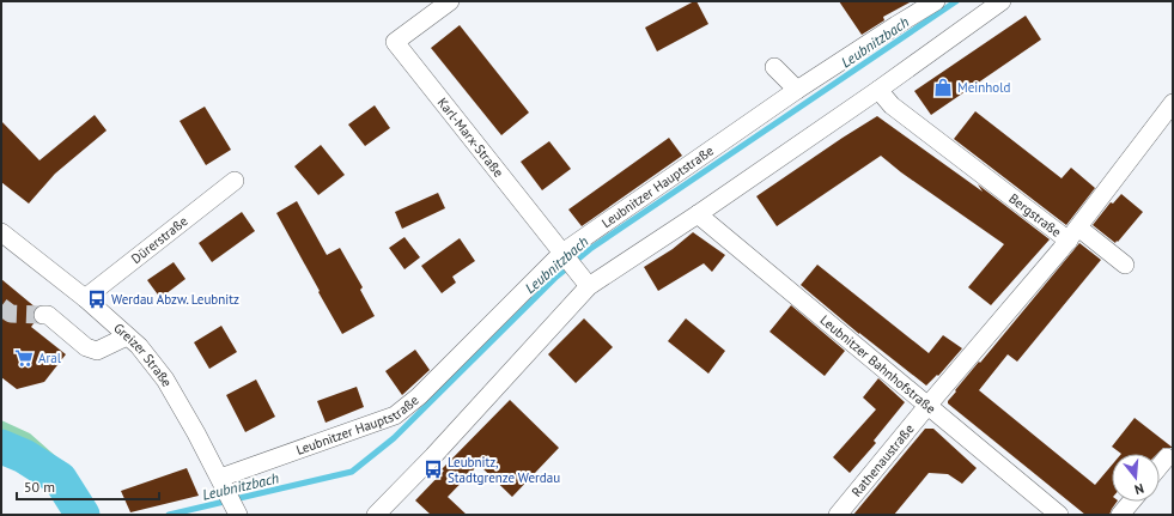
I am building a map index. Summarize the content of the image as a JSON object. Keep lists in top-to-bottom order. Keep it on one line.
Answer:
{"streets":{"street":["Karl-Marx-Straße","Leubnitzer Hauptstraße","Bergstraße","Dürerstraße","Greizer Straße","Leubnitzer Bahnhofstraße","Rathenaustraße"]},"crossings":[["Karl-Marx-Straße","Leubnitzer Hauptstraße"],["Leubnitzer Hauptstraße","Greizer Straße"],["Bergstraße","Leubnitzer Bahnhofstraße"],["Bergstraße","Rathenaustraße"],["Dürerstraße","Greizer Straße"],["Leubnitzer Bahnhofstraße","Rathenaustraße"]],"water":["Leubnitzbach"],"places":{"shop":["Meinhold"],"bus stop":["Werdau Abzw. Leubnitz","Leubnitz, Stadtgrenze Werdau"],"supermarket":["Aral"]},"scale_bar":"50 m","north":"bottom"}
